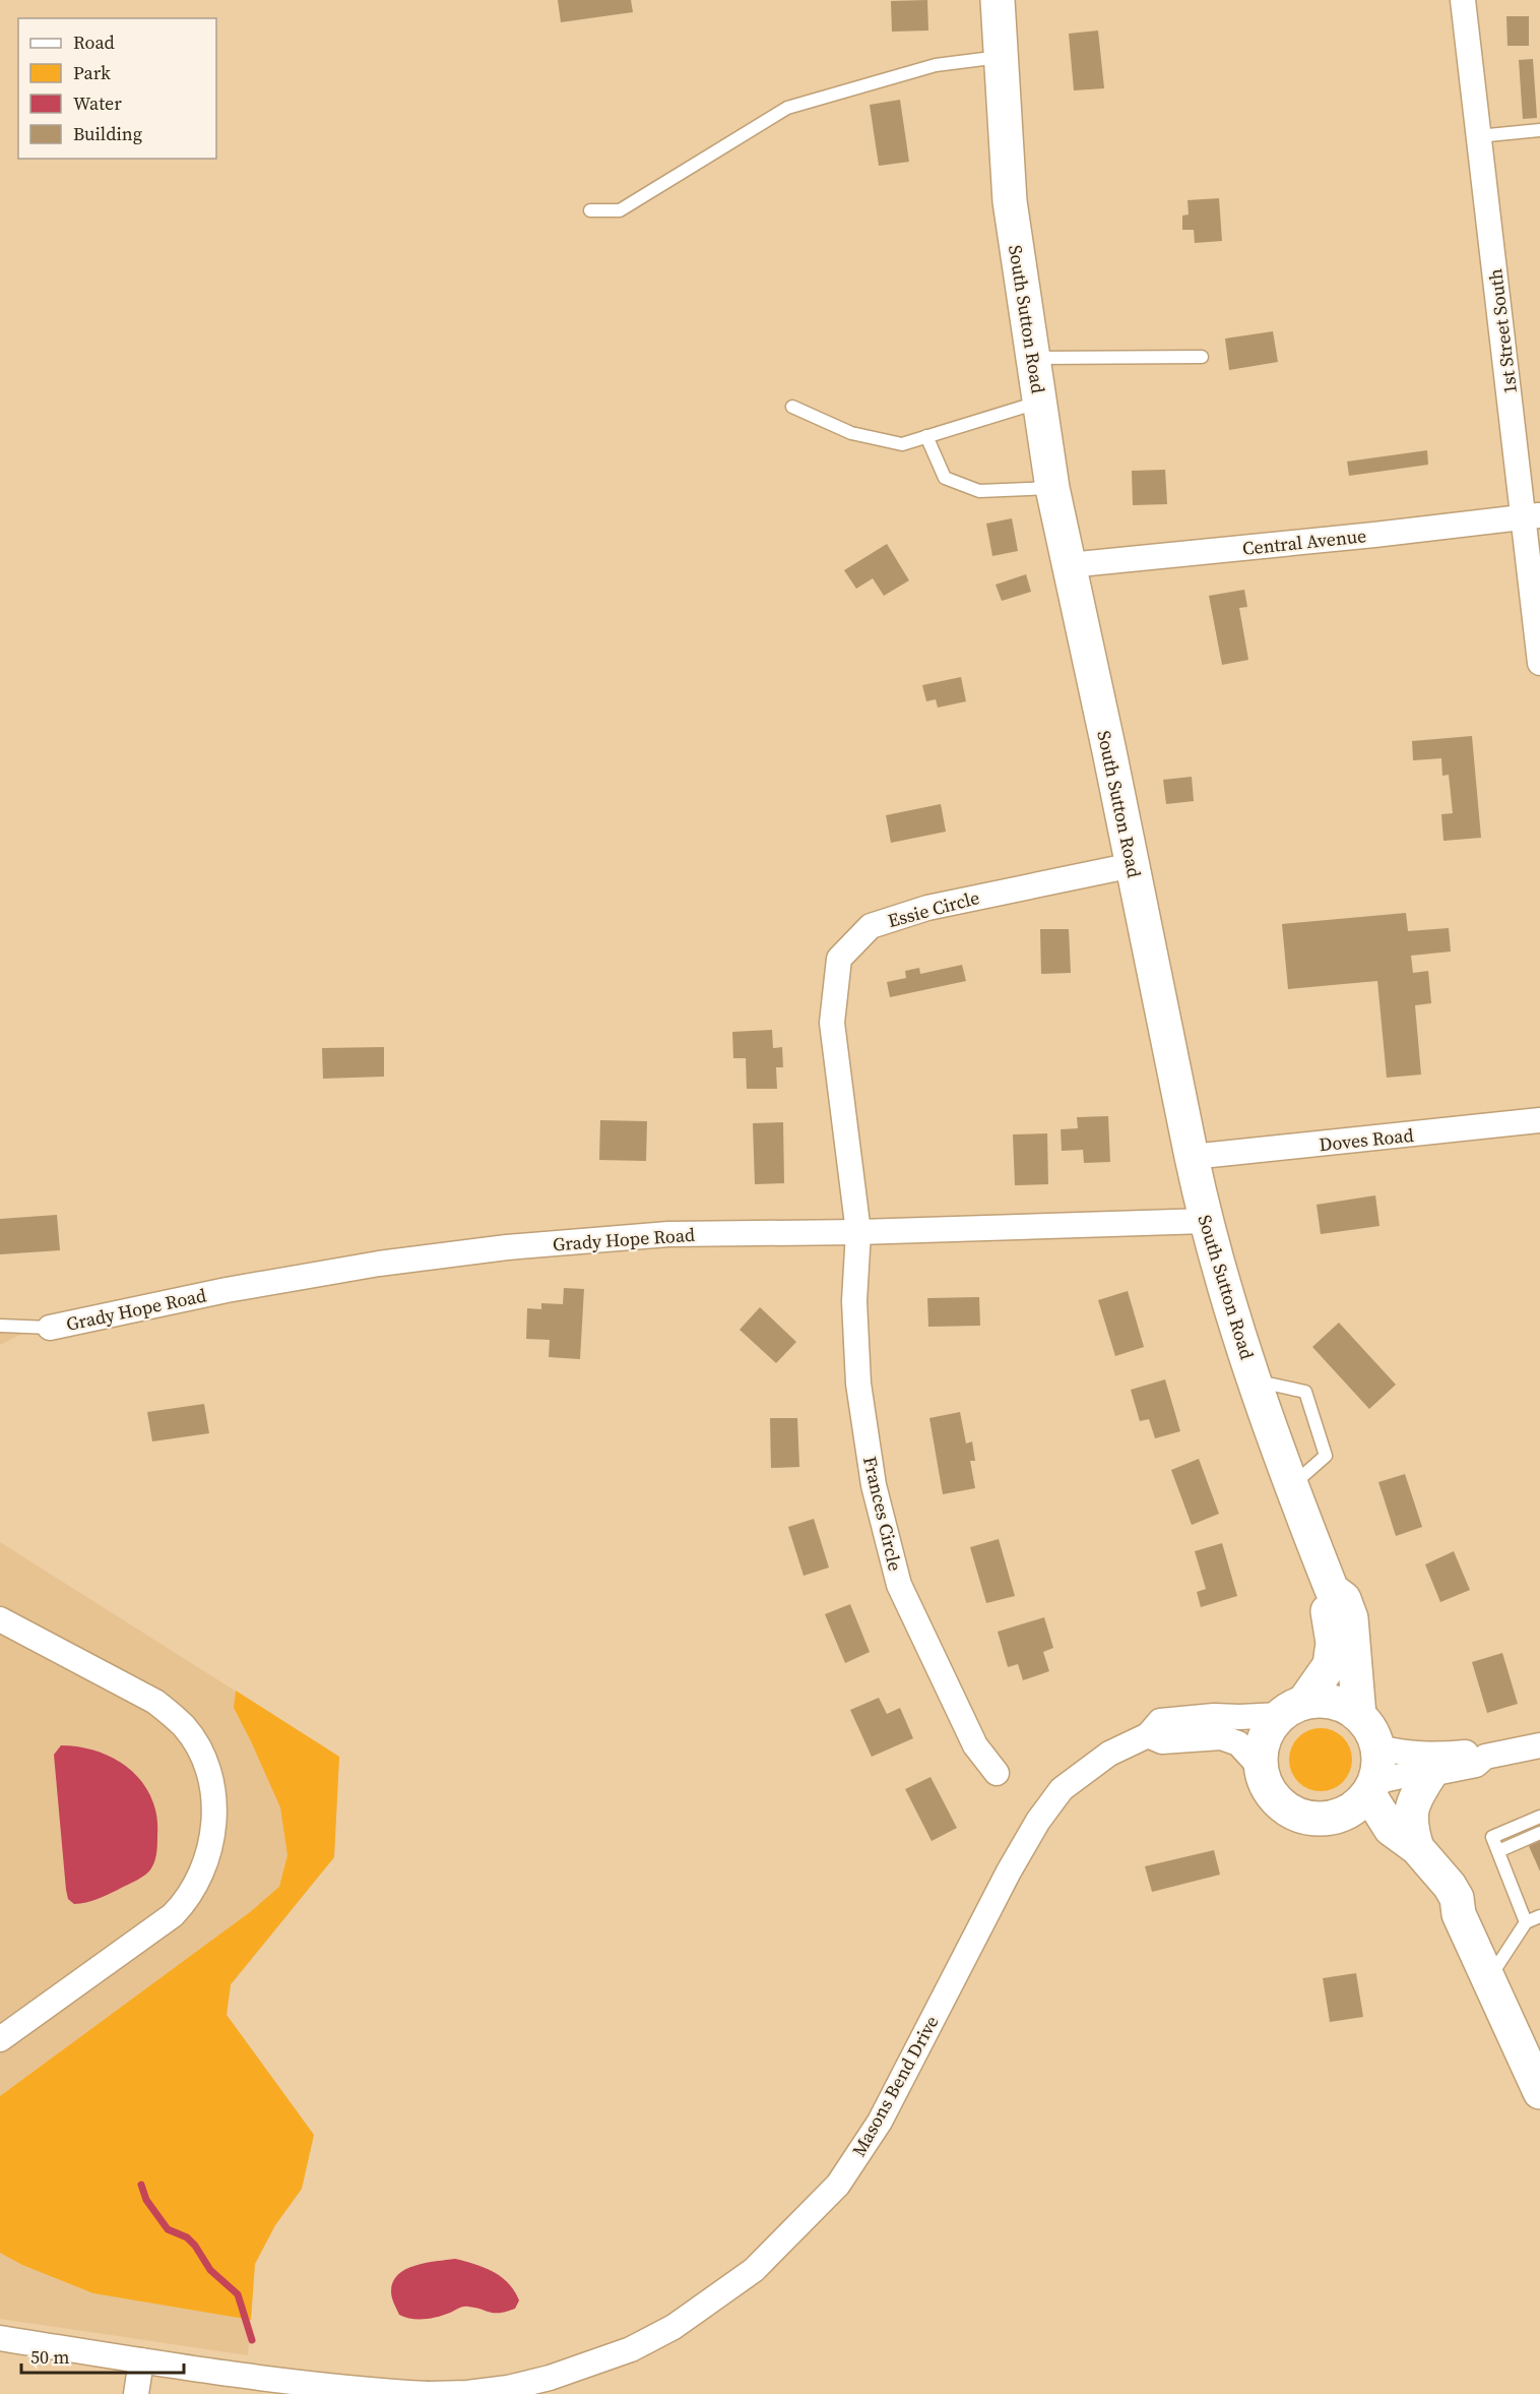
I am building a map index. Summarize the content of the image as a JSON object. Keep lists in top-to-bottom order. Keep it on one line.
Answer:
{"streets":{"main road":["South Sutton Road"],"street":["1st Street South","Central Avenue","Essie Circle","Doves Road","Grady Hope Road","Frances Circle","Masons Bend Drive"]},"crossings":[["South Sutton Road","Central Avenue"],["South Sutton Road","Essie Circle"],["South Sutton Road","Doves Road"],["South Sutton Road","Grady Hope Road"],["South Sutton Road","Masons Bend Drive"],["1st Street South","Central Avenue"],["Essie Circle","Grady Hope Road"],["Essie Circle","Frances Circle"],["Grady Hope Road","Frances Circle"]],"legend":["Road","Park","Water","Building"],"scale_bar":"50 m"}
